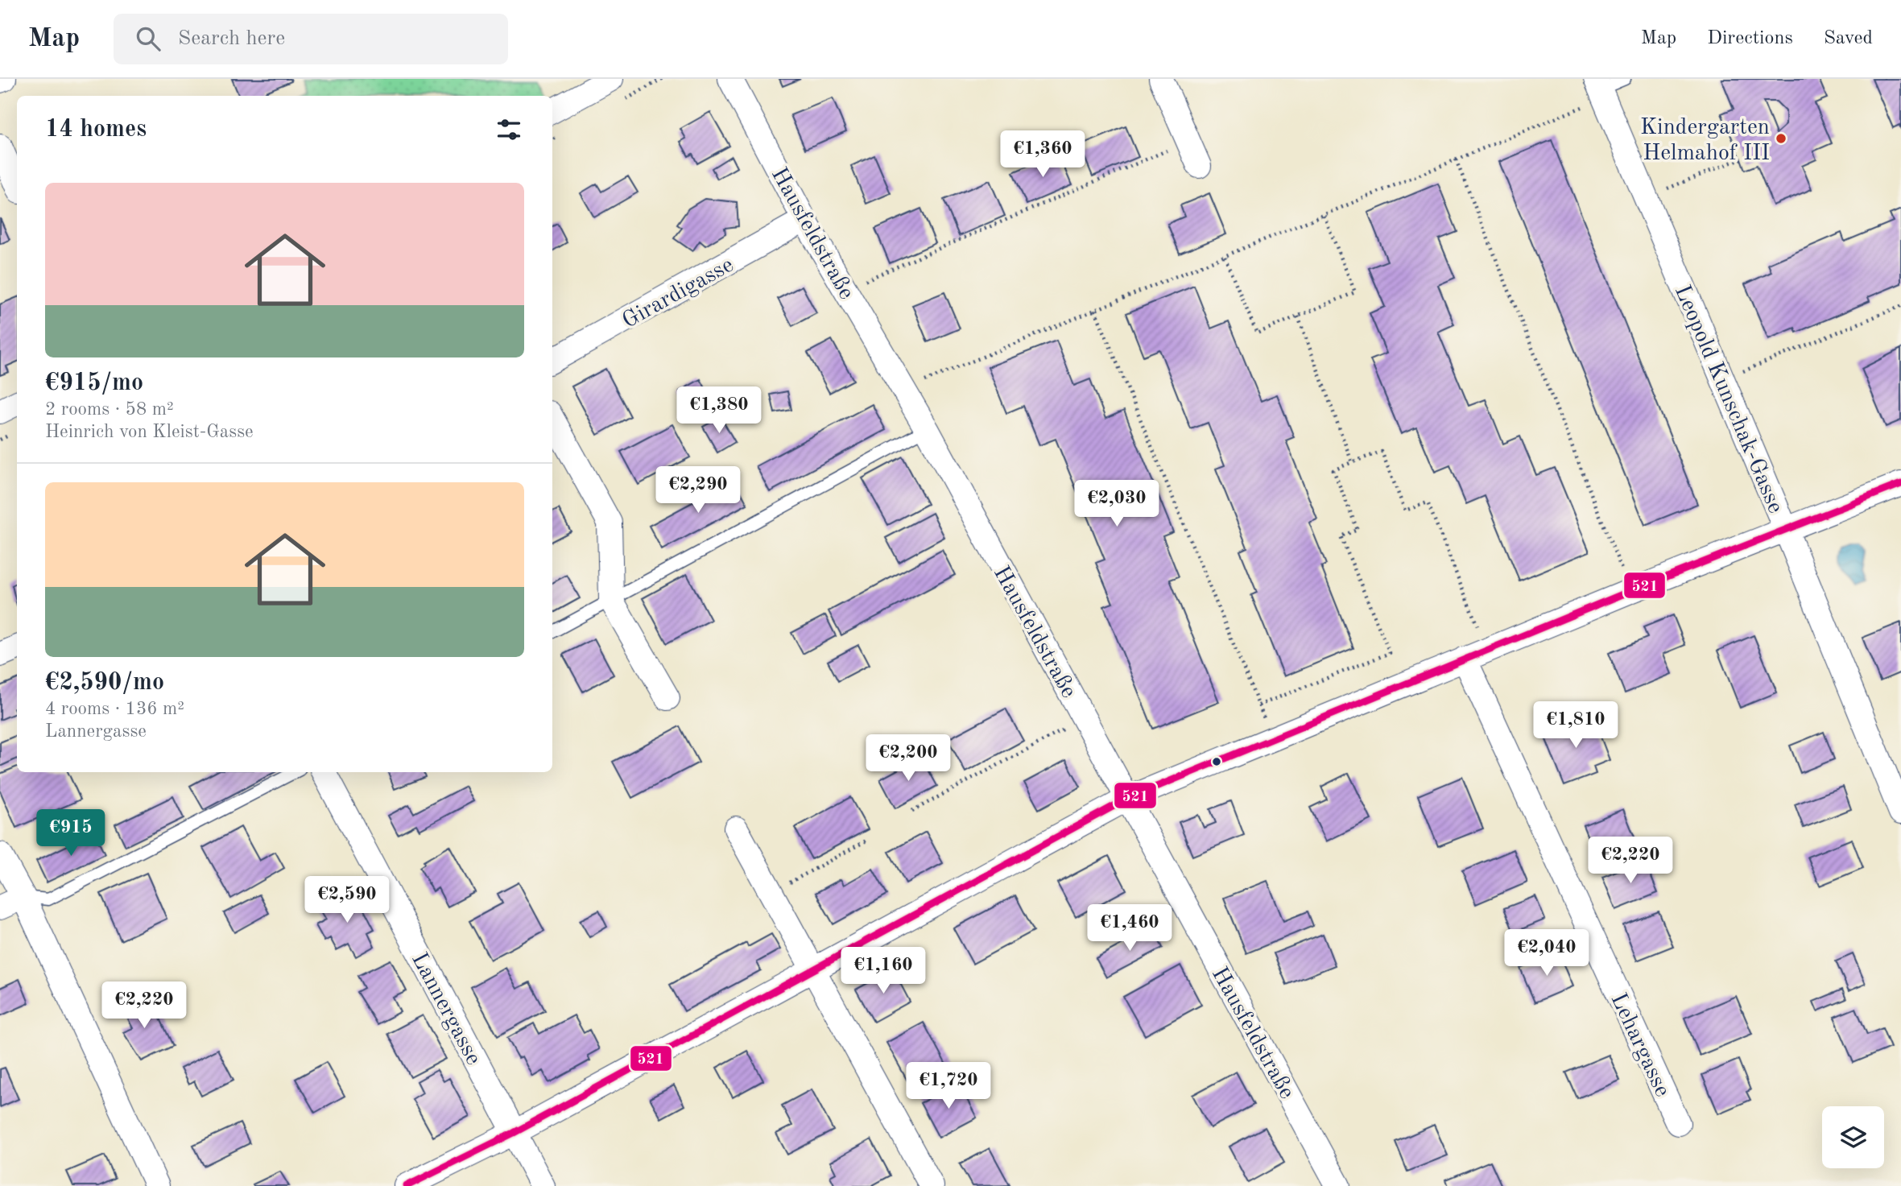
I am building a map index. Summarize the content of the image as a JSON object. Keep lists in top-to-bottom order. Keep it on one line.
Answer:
{"streets":{"street":["Hausfeldstraße","Girardigasse","Leopold Kunschak-Gasse","Lannergasse","Lehargasse"]},"crossings":[["Hausfeldstraße","Girardigasse"]],"places":["Kindergarten Helmahof III"],"lines":["transit line 521"],"page":{"header":"Map","search":"Search here","nav":["Map","Directions","Saved"],"heading":"14 homes","price":["€1,360","€1,380","€2,290","€2,030","€1,810","€2,200","€915","€2,220","€2,590","€1,460","€2,040","€1,160","€2,220","€1,720"],"list":[{"name":"€915/mo","note":"2 rooms · 58 m² · Heinrich von Kleist-Gasse"},{"name":"€2,590/mo","note":"4 rooms · 136 m² · Lannergasse"}]}}
